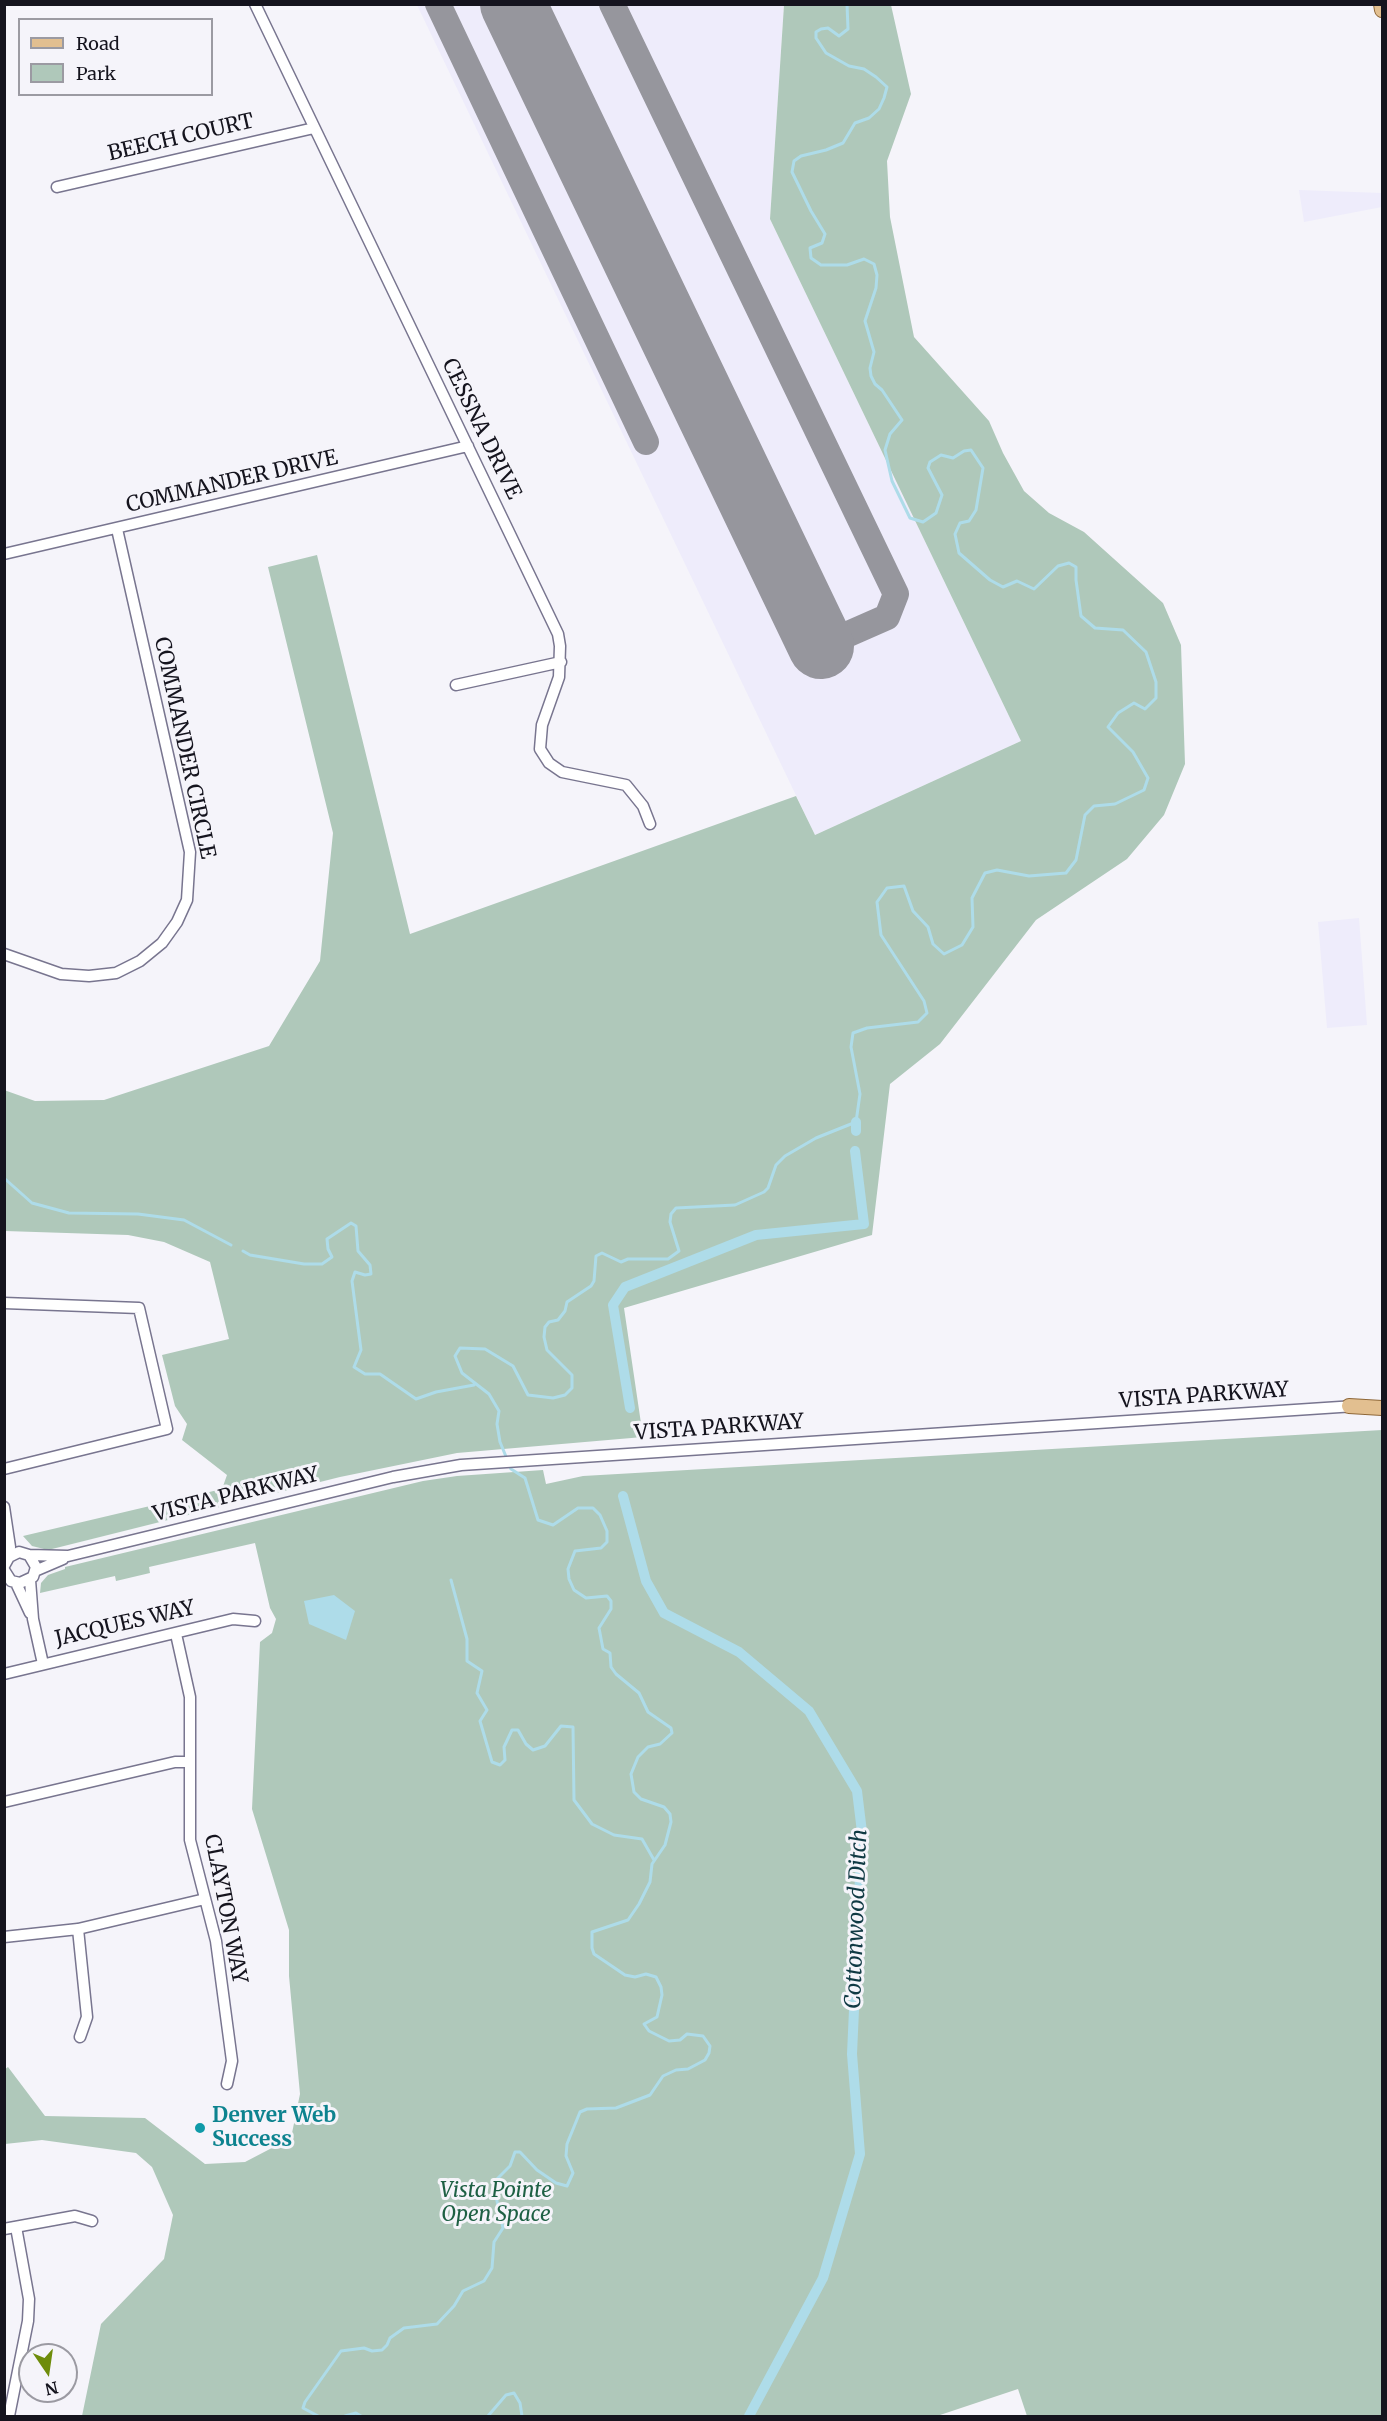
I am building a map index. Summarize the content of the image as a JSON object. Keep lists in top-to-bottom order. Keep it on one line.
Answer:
{"streets":{"street":["BEECH COURT","CESSNA DRIVE","COMMANDER DRIVE","COMMANDER CIRCLE","VISTA PARKWAY","JACQUES WAY","CLAYTON WAY"]},"crossings":[["BEECH COURT","CESSNA DRIVE"],["CESSNA DRIVE","COMMANDER DRIVE"],["COMMANDER DRIVE","COMMANDER CIRCLE"],["JACQUES WAY","CLAYTON WAY"]],"water":["Cottonwood Ditch"],"parks":["Vista Pointe Open Space"],"places":["Denver Web Success"],"legend":["Road","Park"],"north":"bottom"}
